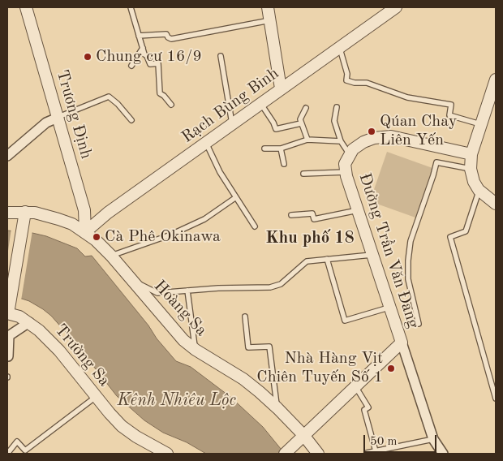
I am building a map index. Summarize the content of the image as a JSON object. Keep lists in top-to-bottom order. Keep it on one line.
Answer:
{"streets":{"street":["Rạch Bùng Binh","Trương Định","Đường Trần Văn Đang","Hoàng Sa","Trường Sa"]},"crossings":[["Rạch Bùng Binh","Trương Định"],["Rạch Bùng Binh","Hoàng Sa"],["Trương Định","Hoàng Sa"]],"districts":["Khu phố 18"],"water":["Kênh Nhiêu Lộc"],"places":["Chung cư 16/9","Qúan Chay Liên Yến","Cà Phê Okinawa","Nhà Hàng Vịt Chiên Tuyến Số 1"],"scale_bar":"50 m"}
